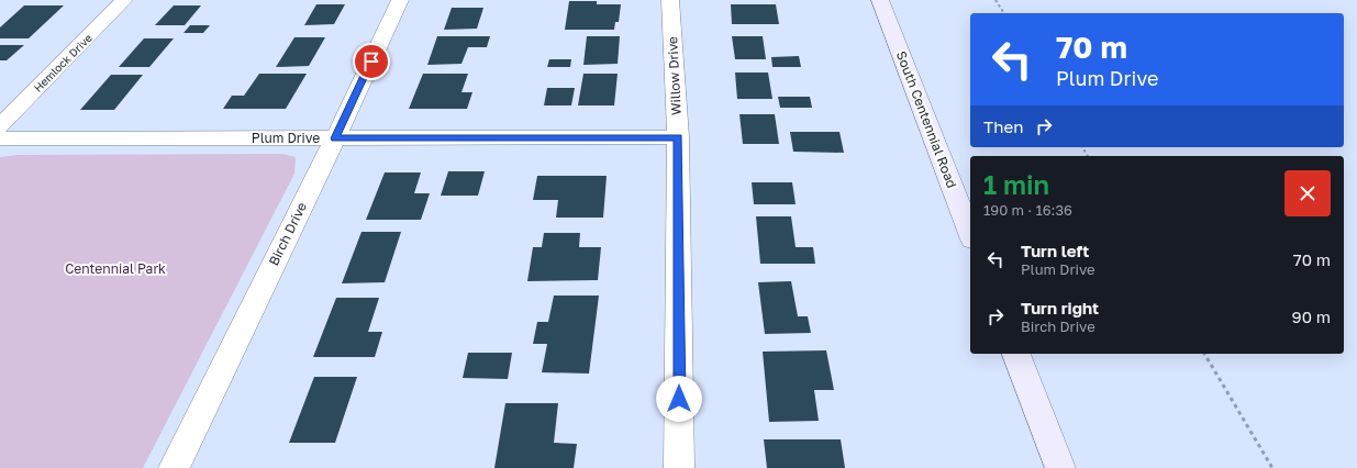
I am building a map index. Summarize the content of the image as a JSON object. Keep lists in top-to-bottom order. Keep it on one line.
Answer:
{"streets":{"main road":["South Centennial Road"],"street":["Hemlock Drive","Willow Drive","Plum Drive","Birch Drive"]},"crossings":[["Willow Drive","Plum Drive"],["Plum Drive","Birch Drive"]],"parks":["Centennial Park"],"page":{"turn":["70 m","Plum Drive"],"then":"Then","heading":["1 min","190 m · 16:36"],"list":[{"name":"Turn left","note":"Plum Drive","value":"70 m"},{"name":"Turn right","note":"Birch Drive","value":"90 m"}]}}
